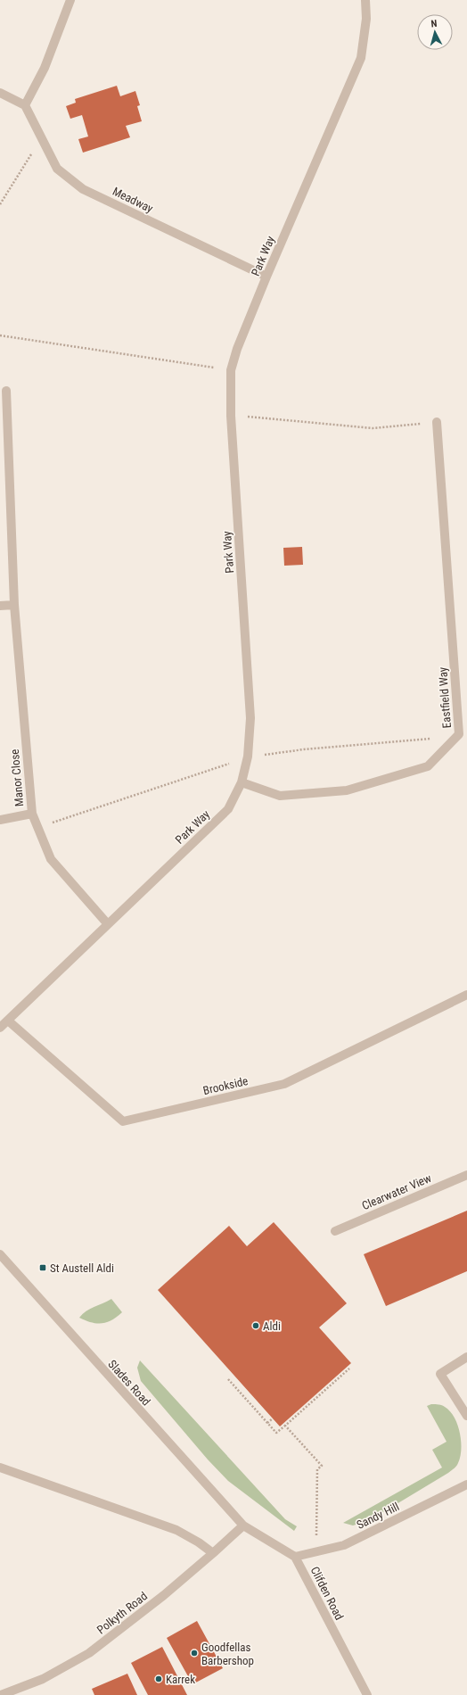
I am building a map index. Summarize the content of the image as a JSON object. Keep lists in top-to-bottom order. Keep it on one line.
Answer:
{"streets":{"street":["Meadway","Park Way","Eastfield Way","Manor Close","Brookside","Clearwater View","Slades Road","Sandy Hill","Clifden Road","Polkyth Road"]},"crossings":[["Meadway","Park Way"],["Park Way","Eastfield Way"],["Park Way","Manor Close"],["Park Way","Brookside"],["Slades Road","Polkyth Road"],["Sandy Hill","Clifden Road"]],"places":{"transit":["St Austell Aldi"],"other":["Aldi","Goodfellas Barbershop","Karrek"]},"north":"top"}
